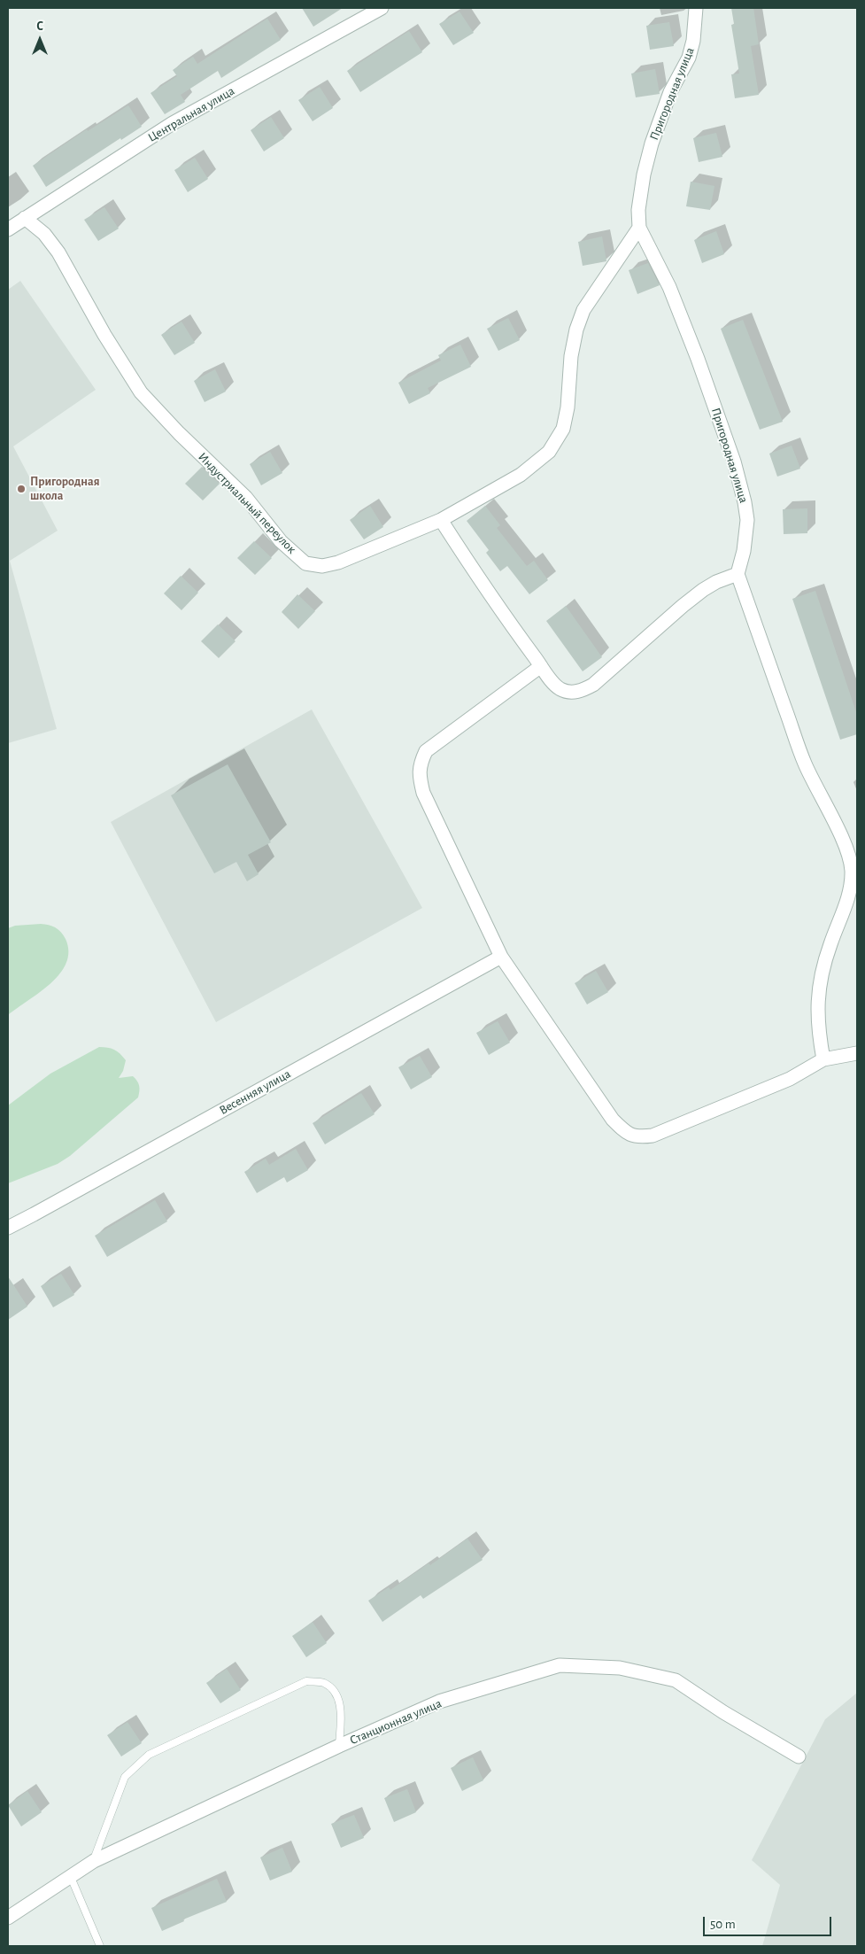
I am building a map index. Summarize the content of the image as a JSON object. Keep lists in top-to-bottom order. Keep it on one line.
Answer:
{"streets":{"street":["Пригородная улица","Центральная улица","Индустриальный переулок","Весенняя улица","Станционная улица"]},"crossings":[["Пригородная улица","Индустриальный переулок"],["Центральная улица","Индустриальный переулок"]],"places":["Пригородная школа"],"scale_bar":"50 m","north":"top"}
